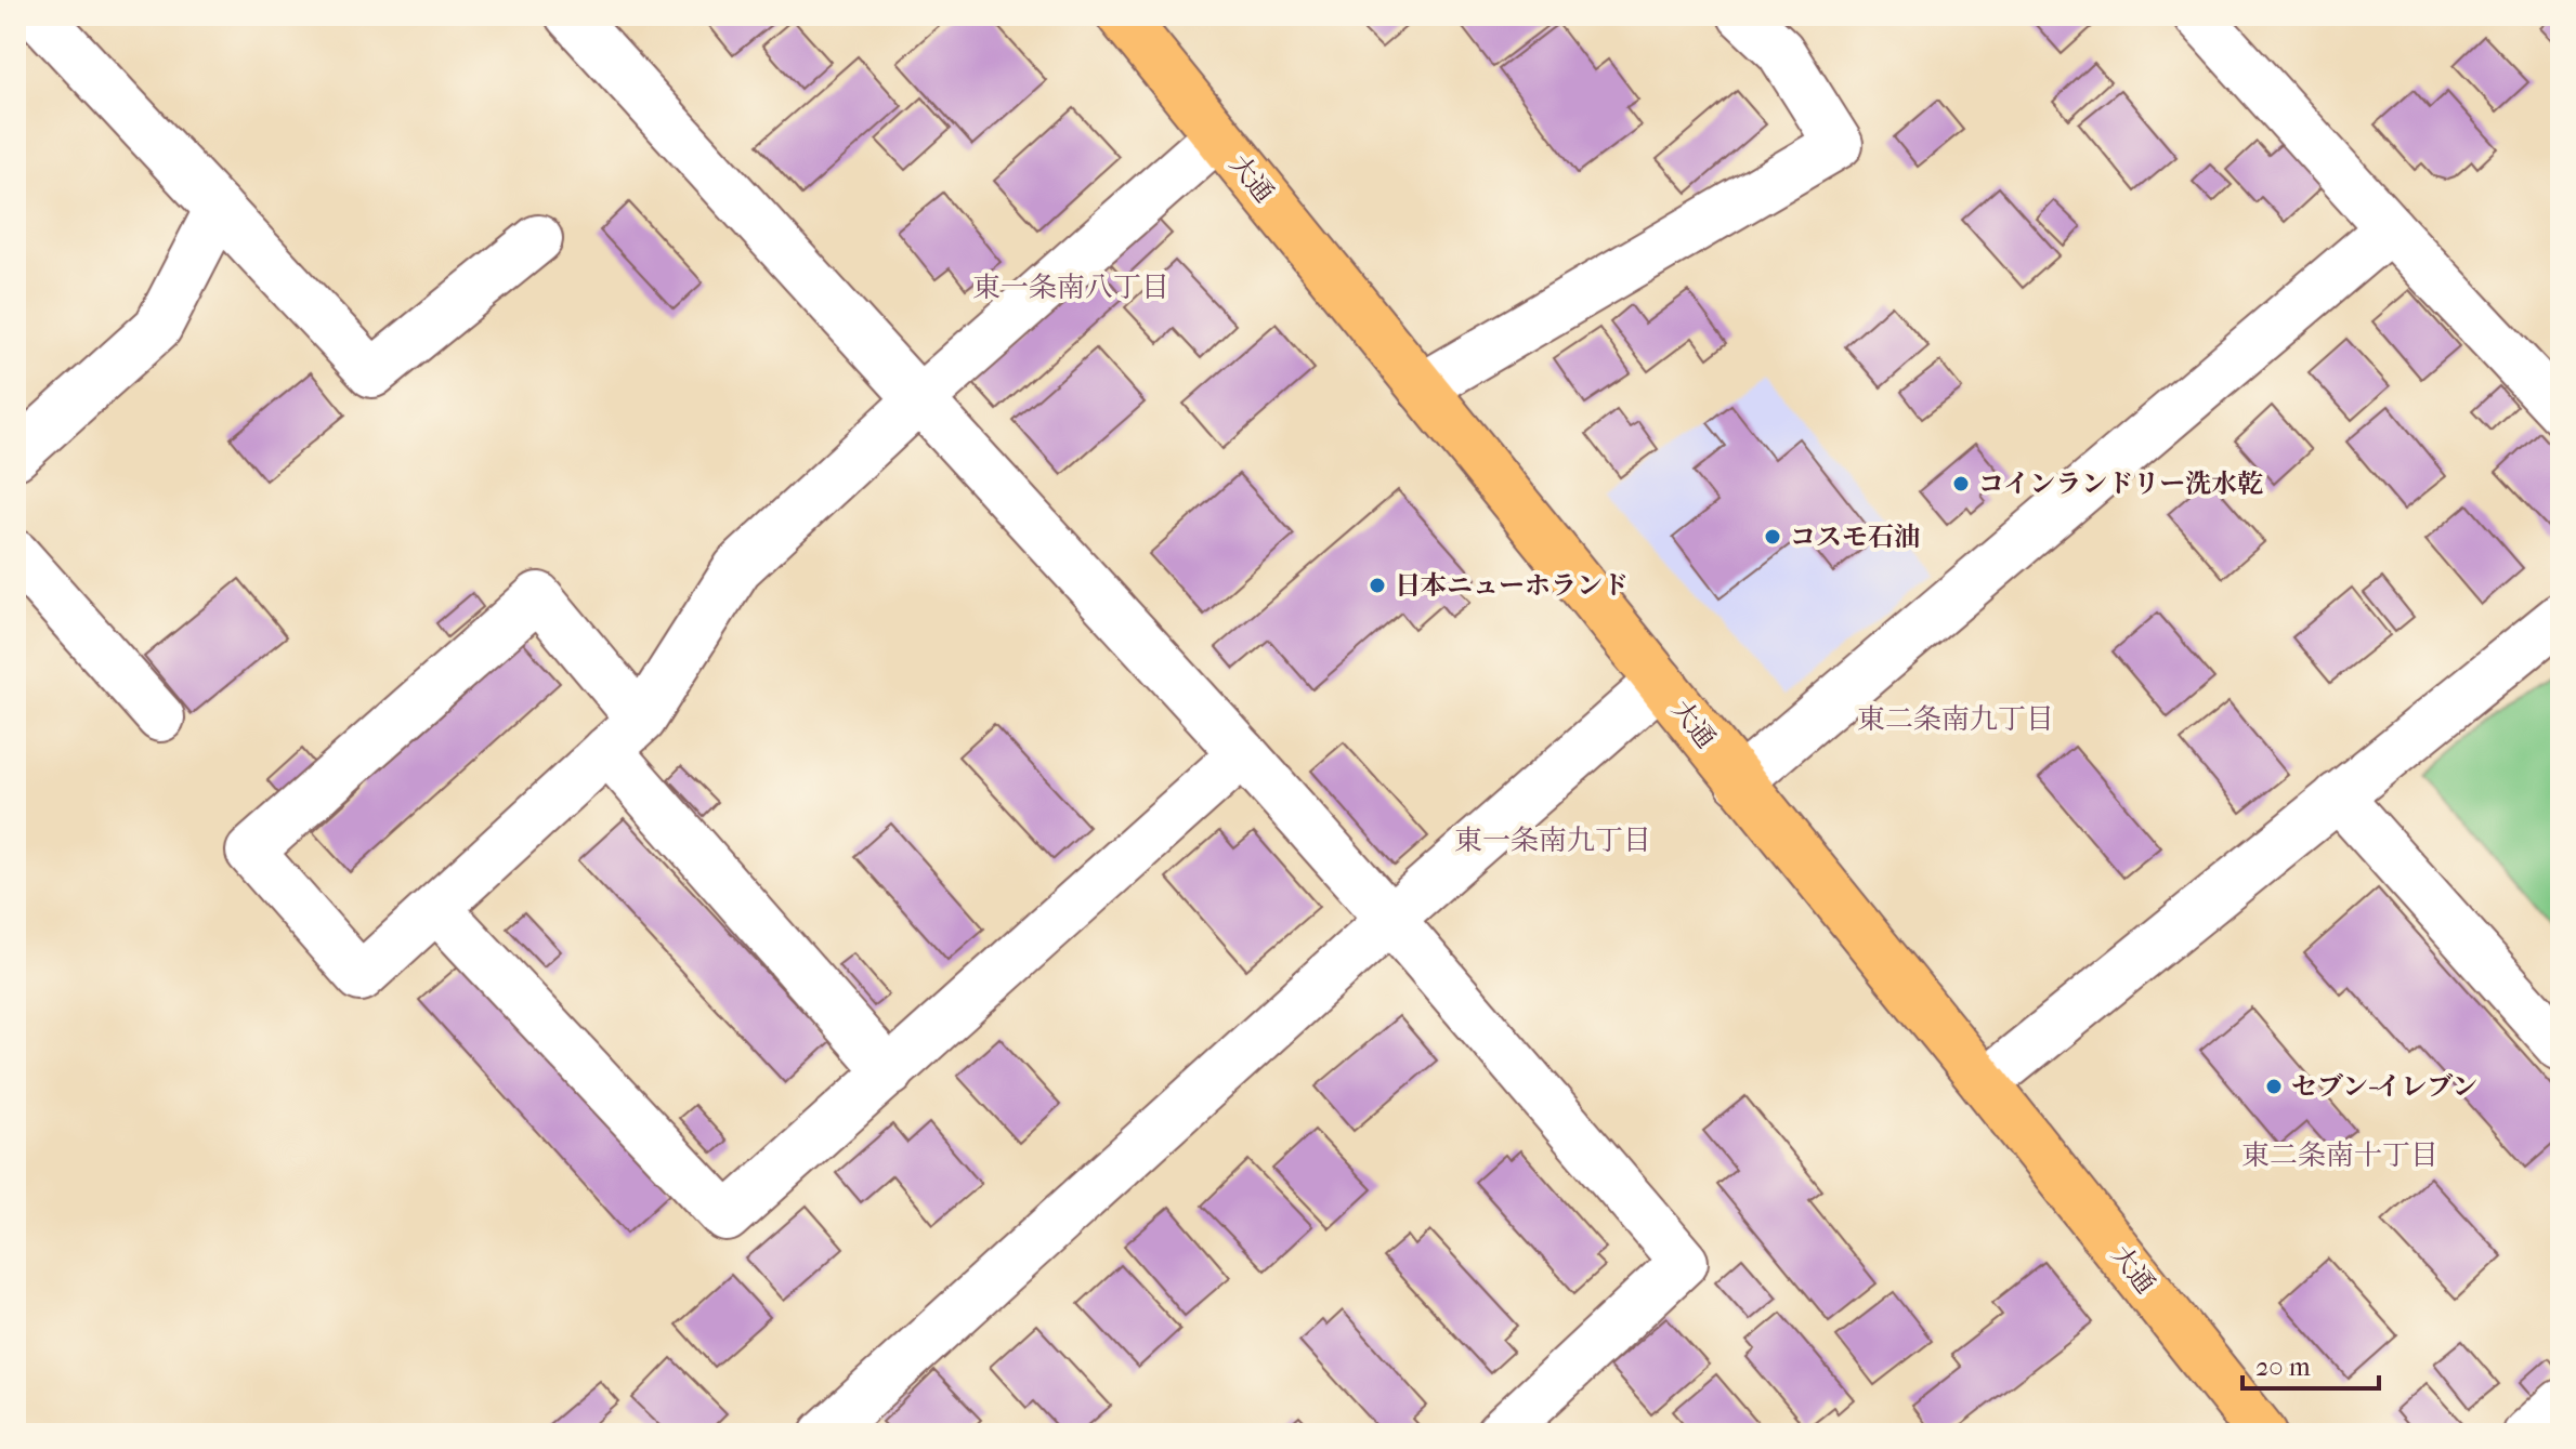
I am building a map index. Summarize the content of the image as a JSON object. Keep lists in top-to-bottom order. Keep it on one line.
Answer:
{"streets":{"main road":["大通"]},"districts":["東一条南八丁目","東二条南九丁目","東一条南九丁目","東二条南十丁目"],"places":["コインランドリー洗水乾","コスモ石油","日本ニューホランド","セブン-イレブン"],"scale_bar":"20 m"}
